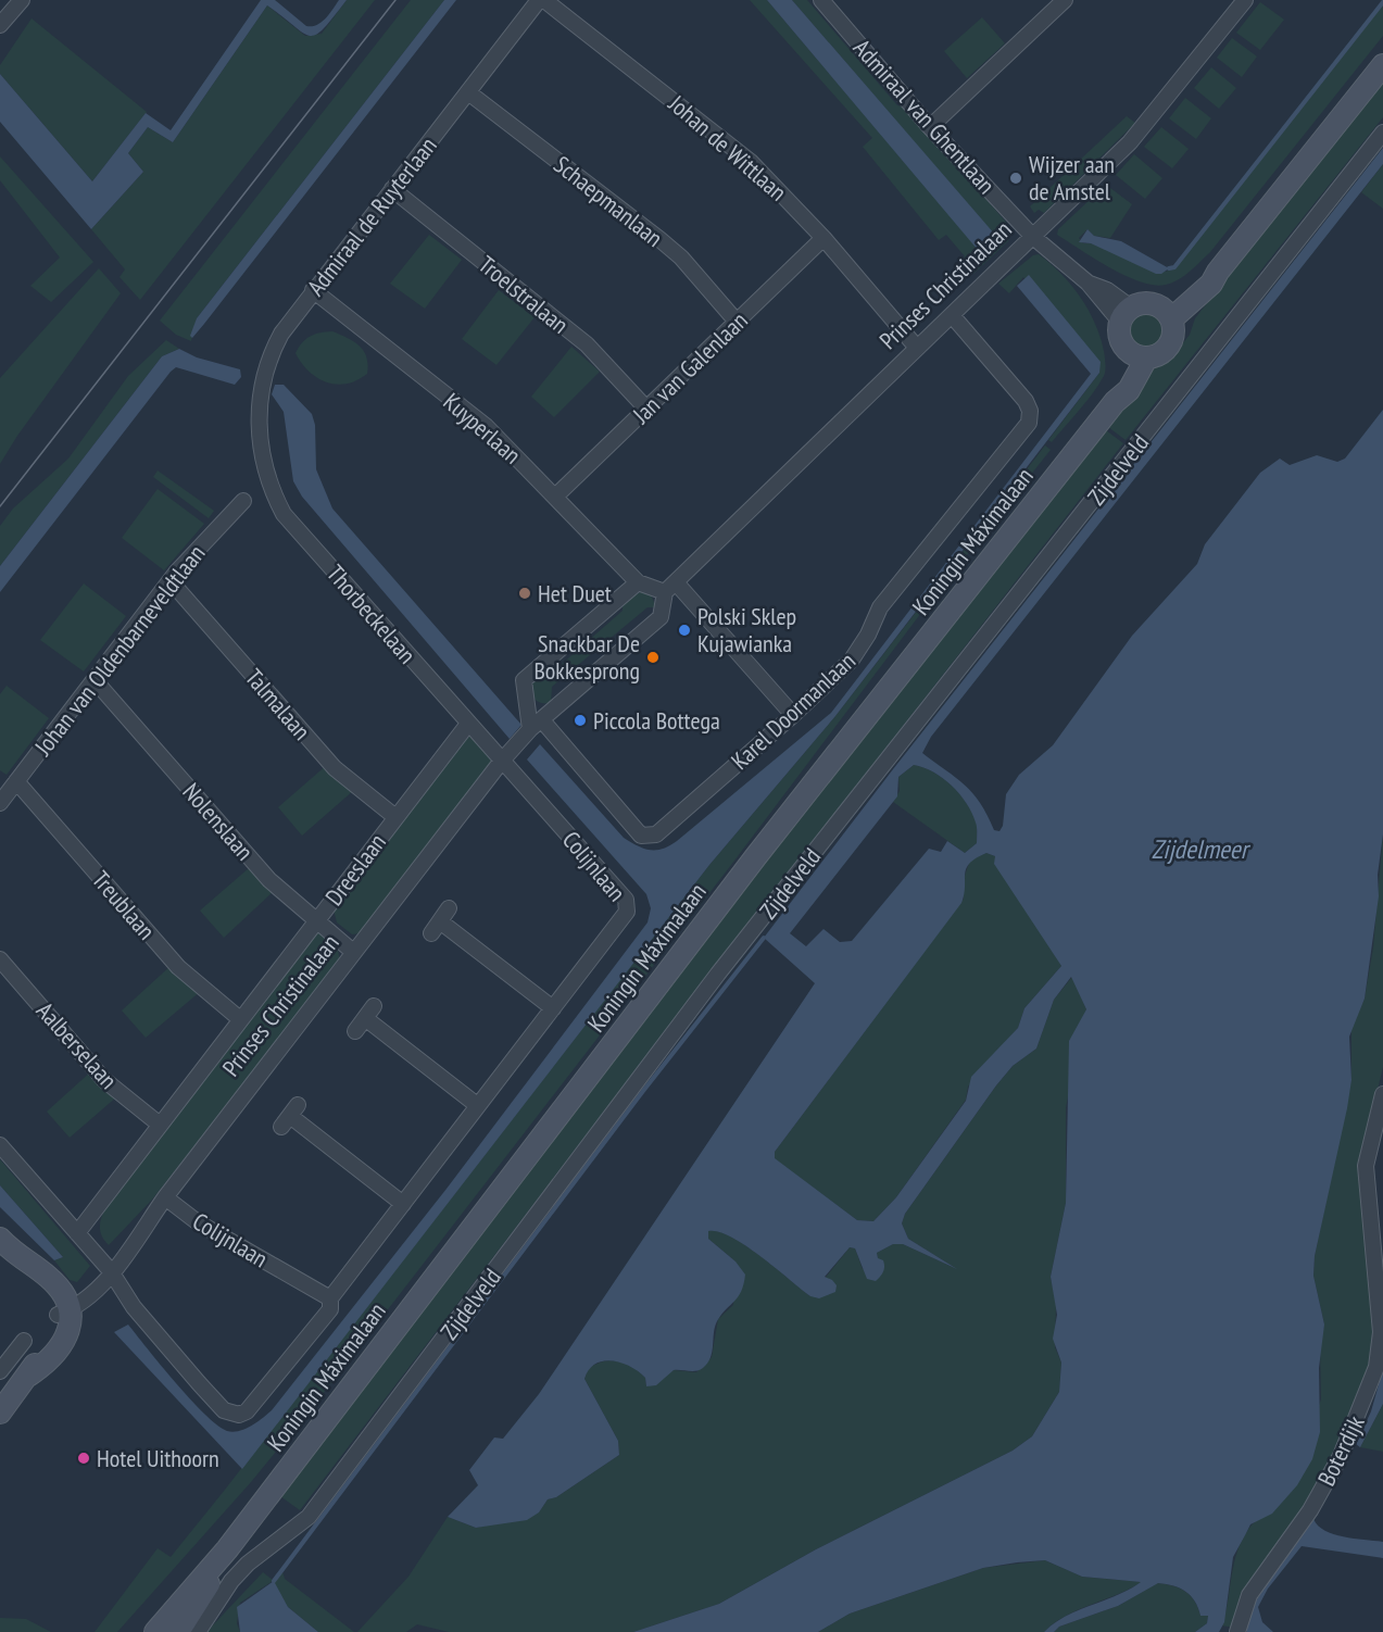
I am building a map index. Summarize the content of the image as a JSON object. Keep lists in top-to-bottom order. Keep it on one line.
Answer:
{"streets":{"street":["Admiraal van Ghentlaan","Johan de Wittlaan","Schaepmanlaan","Admiraal de Ruyterlaan","Prinses Christinalaan","Troelstralaan","Jan van Galenlaan","Kuyperlaan","Zijdelveld","Koningin Máximalaan","Thorbeckelaan","Johan van Oldenbarneveldtlaan","Talmalaan","Karel Doormanlaan","Nolenslaan","Colijnlaan","Dreeslaan","Treublaan","Aalberselaan","Boterdijk"]},"crossings":[["Admiraal van Ghentlaan","Prinses Christinalaan"],["Admiraal van Ghentlaan","Koningin Máximalaan"],["Johan de Wittlaan","Admiraal de Ruyterlaan"],["Johan de Wittlaan","Prinses Christinalaan"],["Johan de Wittlaan","Jan van Galenlaan"],["Schaepmanlaan","Admiraal de Ruyterlaan"],["Schaepmanlaan","Jan van Galenlaan"],["Admiraal de Ruyterlaan","Troelstralaan"],["Admiraal de Ruyterlaan","Kuyperlaan"],["Admiraal de Ruyterlaan","Thorbeckelaan"],["Prinses Christinalaan","Thorbeckelaan"],["Prinses Christinalaan","Karel Doormanlaan"],["Prinses Christinalaan","Nolenslaan"],["Prinses Christinalaan","Colijnlaan"],["Troelstralaan","Jan van Galenlaan"],["Jan van Galenlaan","Kuyperlaan"],["Thorbeckelaan","Colijnlaan"],["Thorbeckelaan","Dreeslaan"],["Johan van Oldenbarneveldtlaan","Talmalaan"],["Johan van Oldenbarneveldtlaan","Nolenslaan"],["Johan van Oldenbarneveldtlaan","Treublaan"],["Talmalaan","Dreeslaan"],["Nolenslaan","Dreeslaan"],["Colijnlaan","Dreeslaan"],["Dreeslaan","Treublaan"],["Dreeslaan","Aalberselaan"]],"water":["Zijdelmeer"],"places":["Wijzer aan de Amstel","Het Duet","Polski Sklep Kujawianka","Snackbar De Bokkesprong","Piccola Bottega","Hotel Uithoorn"]}
